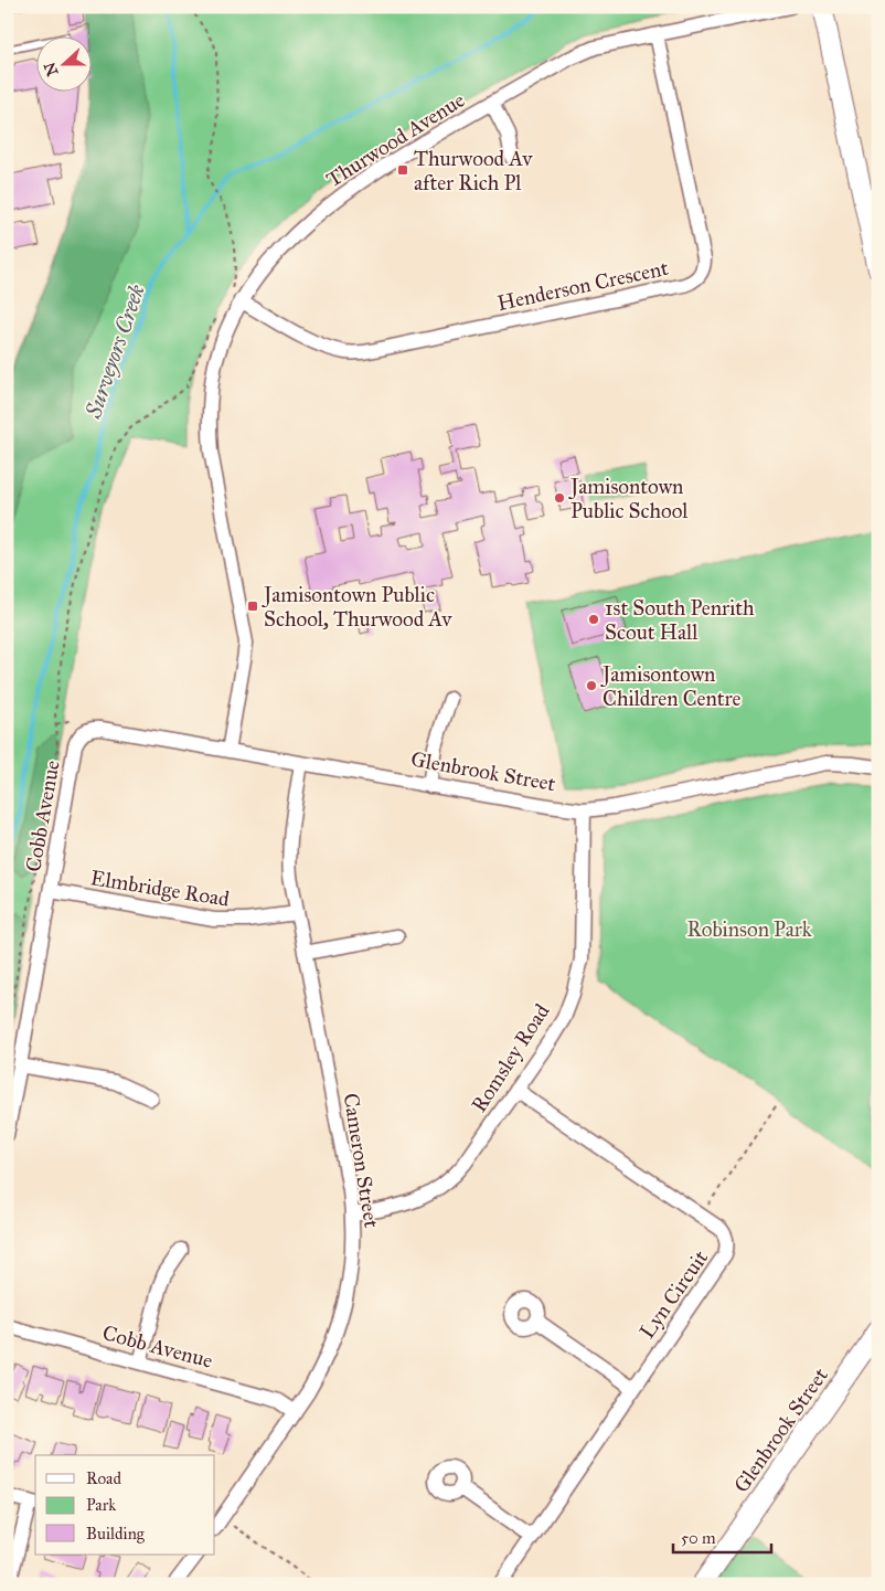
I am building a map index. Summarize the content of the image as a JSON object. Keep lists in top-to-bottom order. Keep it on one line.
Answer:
{"streets":{"street":["Thurwood Avenue","Henderson Crescent","Glenbrook Street","Cobb Avenue","Elmbridge Road","Romsley Road","Cameron Street","Lyn Circuit"]},"crossings":[["Thurwood Avenue","Henderson Crescent"],["Thurwood Avenue","Glenbrook Street"],["Glenbrook Street","Cobb Avenue"],["Glenbrook Street","Romsley Road"],["Glenbrook Street","Cameron Street"],["Cobb Avenue","Elmbridge Road"],["Cobb Avenue","Cameron Street"],["Elmbridge Road","Cameron Street"],["Romsley Road","Cameron Street"],["Romsley Road","Lyn Circuit"]],"water":["Surveyors Creek"],"parks":["Robinson Park"],"places":{"transit":["Thurwood Av after Rich Pl","Jamisontown Public School, Thurwood Av"],"other":["Jamisontown Public School","1st South Penrith Scout Hall","Jamisontown Children Centre"]},"legend":["Road","Park","Building"],"scale_bar":"50 m","north":"left"}
